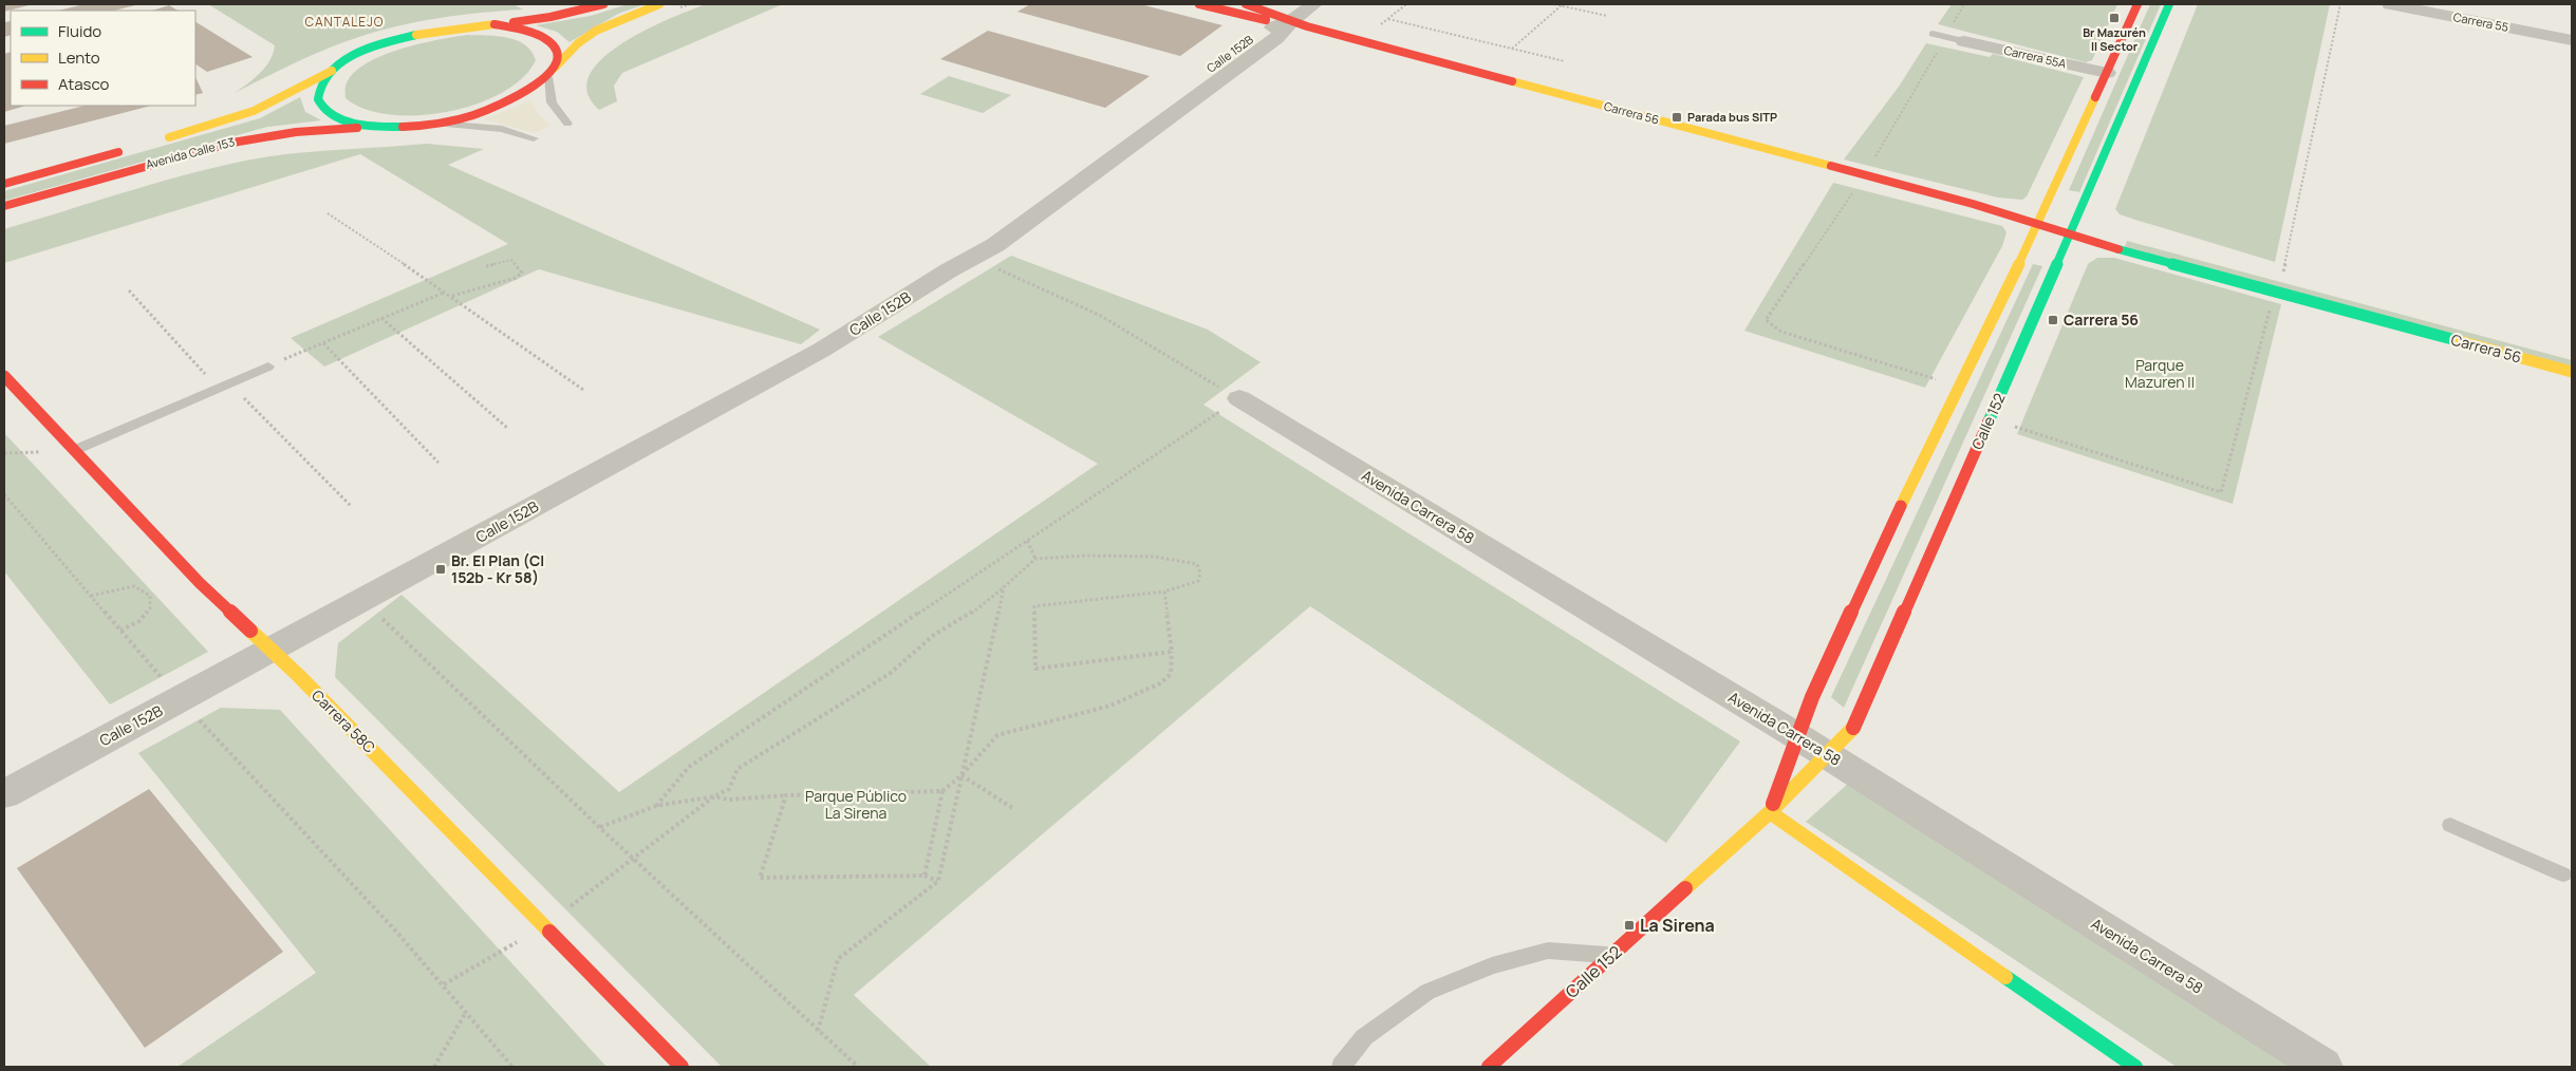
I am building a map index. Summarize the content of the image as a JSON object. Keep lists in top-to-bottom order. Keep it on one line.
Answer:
{"streets":{"street":["Carrera 55","Calle 152B","Carrera 55A","Carrera 56","Avenida Calle 153","Calle 152","Avenida Carrera 58","Carrera 58C"]},"crossings":[["Calle 152B","Carrera 56"],["Calle 152B","Carrera 58C"],["Carrera 55A","Calle 152"],["Carrera 56","Calle 152"],["Calle 152","Avenida Carrera 58"]],"districts":["CANTALEJO"],"parks":["Parque Mazuren II","Parque Público La Sirena"],"places":{"transit":["Br Mazurén II Sector","Parada bus SITP","Carrera 56","Br. El Plan (Cl 152b - Kr 58)","La Sirena"]},"legend":["Fluido","Lento","Atasco"]}
